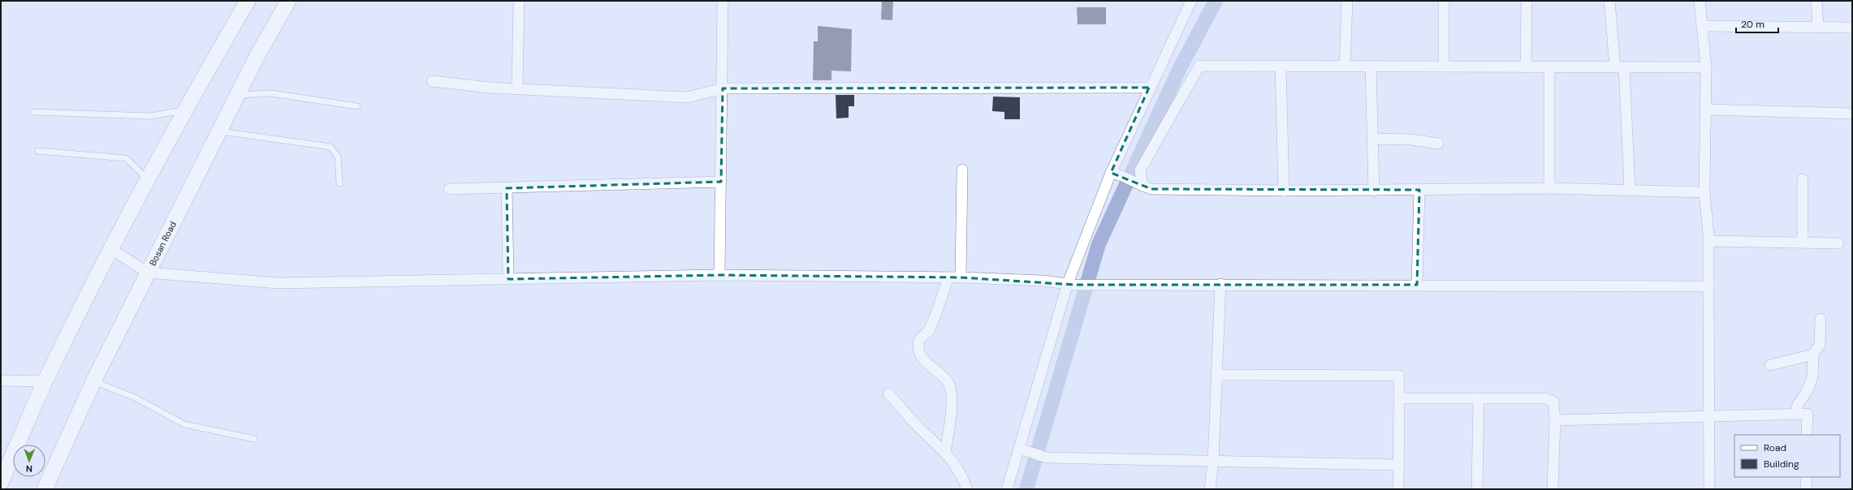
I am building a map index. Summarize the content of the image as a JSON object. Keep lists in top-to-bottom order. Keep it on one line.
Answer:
{"streets":{"main road":["Bosan Road"]},"legend":["Road","Building"],"scale_bar":"20 m","north":"bottom"}
